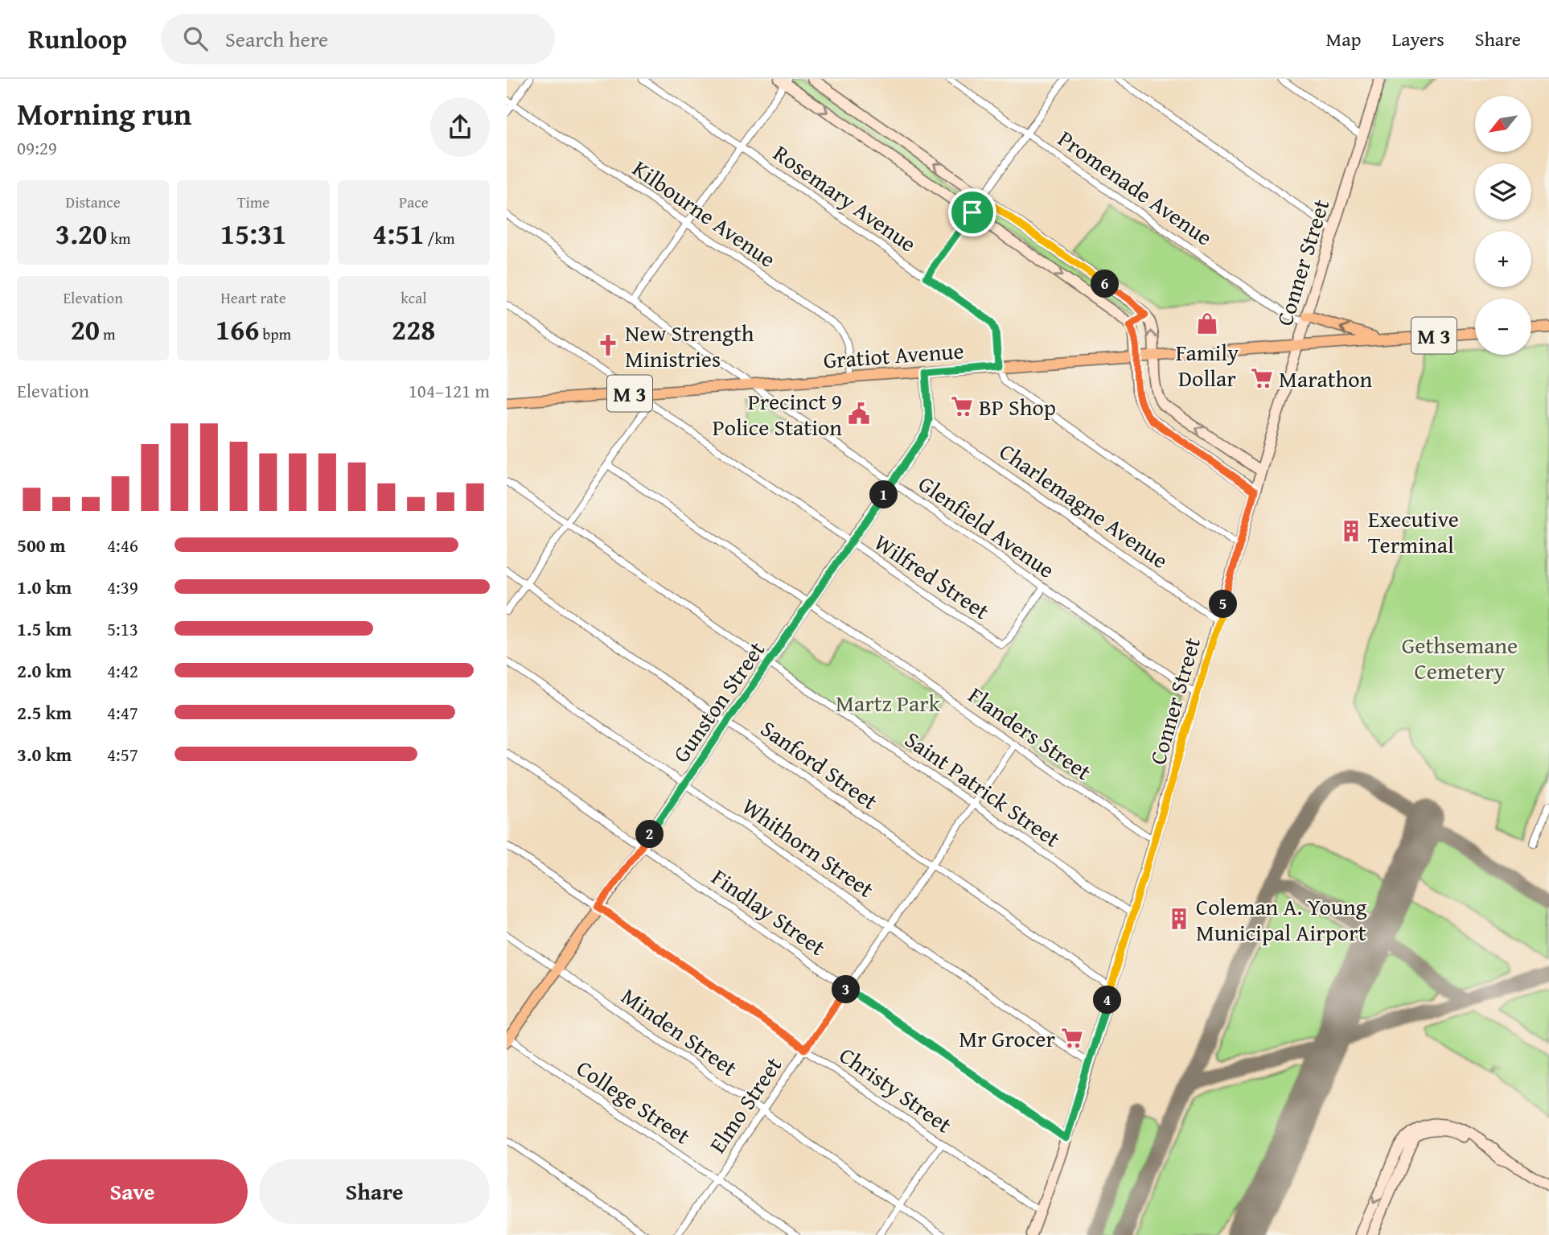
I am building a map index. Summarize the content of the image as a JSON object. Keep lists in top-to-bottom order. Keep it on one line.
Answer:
{"streets":{"main road":["M 3","Gratiot Avenue","Gunston Street"],"street":["Promenade Avenue","Rosemary Avenue","Kilbourne Avenue","Conner Street","Charlemagne Avenue","Glenfield Avenue","Wilfred Street","Flanders Street","Sanford Street","Saint Patrick Street","Whithorn Street","Findlay Street","Minden Street","Christy Street","College Street","Elmo Street"]},"crossings":[["Promenade Avenue","Conner Street"],["Rosemary Avenue","Gratiot Avenue"],["Kilbourne Avenue","Gratiot Avenue"],["Conner Street","Gratiot Avenue"],["Conner Street","Charlemagne Avenue"],["Conner Street","Glenfield Avenue"],["Conner Street","Flanders Street"],["Conner Street","Sanford Street"],["Conner Street","Saint Patrick Street"],["Conner Street","Whithorn Street"],["Conner Street","Findlay Street"],["Conner Street","Christy Street"],["Gratiot Avenue","Glenfield Avenue"],["Gratiot Avenue","Wilfred Street"],["Gratiot Avenue","Gunston Street"],["Charlemagne Avenue","Gunston Street"],["Glenfield Avenue","Wilfred Street"],["Glenfield Avenue","Gunston Street"],["Wilfred Street","Gunston Street"],["Gunston Street","Flanders Street"],["Gunston Street","Sanford Street"],["Gunston Street","Saint Patrick Street"],["Gunston Street","Whithorn Street"],["Gunston Street","Findlay Street"],["Gunston Street","Minden Street"],["Gunston Street","Christy Street"],["Gunston Street","College Street"],["Flanders Street","Elmo Street"],["Sanford Street","Elmo Street"],["Saint Patrick Street","Elmo Street"],["Whithorn Street","Elmo Street"],["Findlay Street","Elmo Street"],["Minden Street","Elmo Street"],["Christy Street","Elmo Street"],["College Street","Elmo Street"]],"parks":["Gethsemane Cemetery","Martz Park"],"places":{"shop":["Family Dollar"],"church":["New Strength Ministries"],"supermarket":["Marathon","BP Shop","Mr Grocer"],"public building":["Precinct 9 Police Station"],"building":["Executive Terminal","Coleman A. Young Municipal Airport"]},"north":"bottom left","page":{"header":"Runloop","search":"Search here","nav":["Map","Layers","Share"],"heading":["Morning run","09:29"],"map_buttons":["+","−"],"stats":[["Distance","3.20 km"],["Time","15:31"],["Pace","4:51 /km"],["Elevation","20 m"],["Heart rate","166 bpm"],["kcal","228"]],"pins":["6","1","5","2","3","4"],"chart":["Elevation","104–121 m"],"list":[{"name":"500 m","note":"4:46"},{"name":"1.0 km","note":"4:39"},{"name":"1.5 km","note":"5:13"},{"name":"2.0 km","note":"4:42"},{"name":"2.5 km","note":"4:47"},{"name":"3.0 km","note":"4:57"}],"buttons":["Save","Share"]}}
